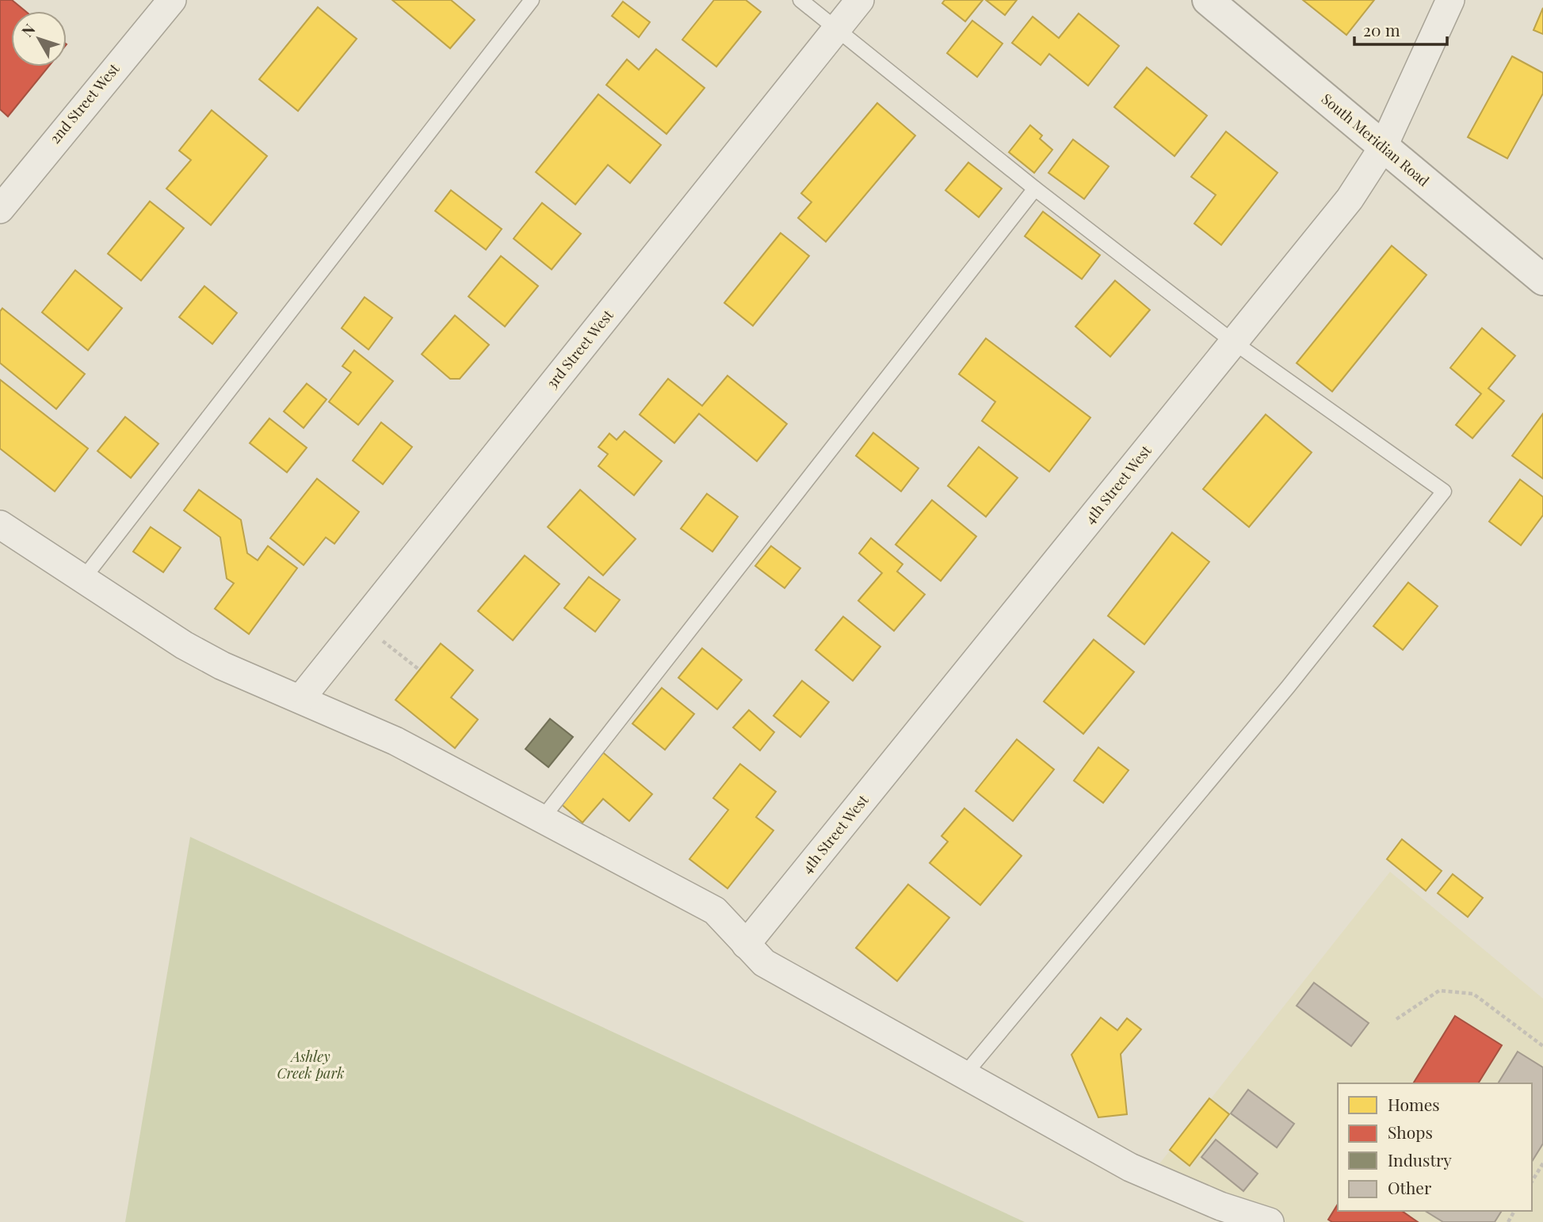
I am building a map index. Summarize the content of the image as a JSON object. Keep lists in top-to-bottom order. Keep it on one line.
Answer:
{"streets":{"street":["2nd Street West","South Meridian Road","3rd Street West","4th Street West"]},"crossings":[["South Meridian Road","4th Street West"]],"parks":["Ashley Creek park"],"legend":["Homes","Shops","Industry","Other"],"scale_bar":"20 m","north":"top left"}
